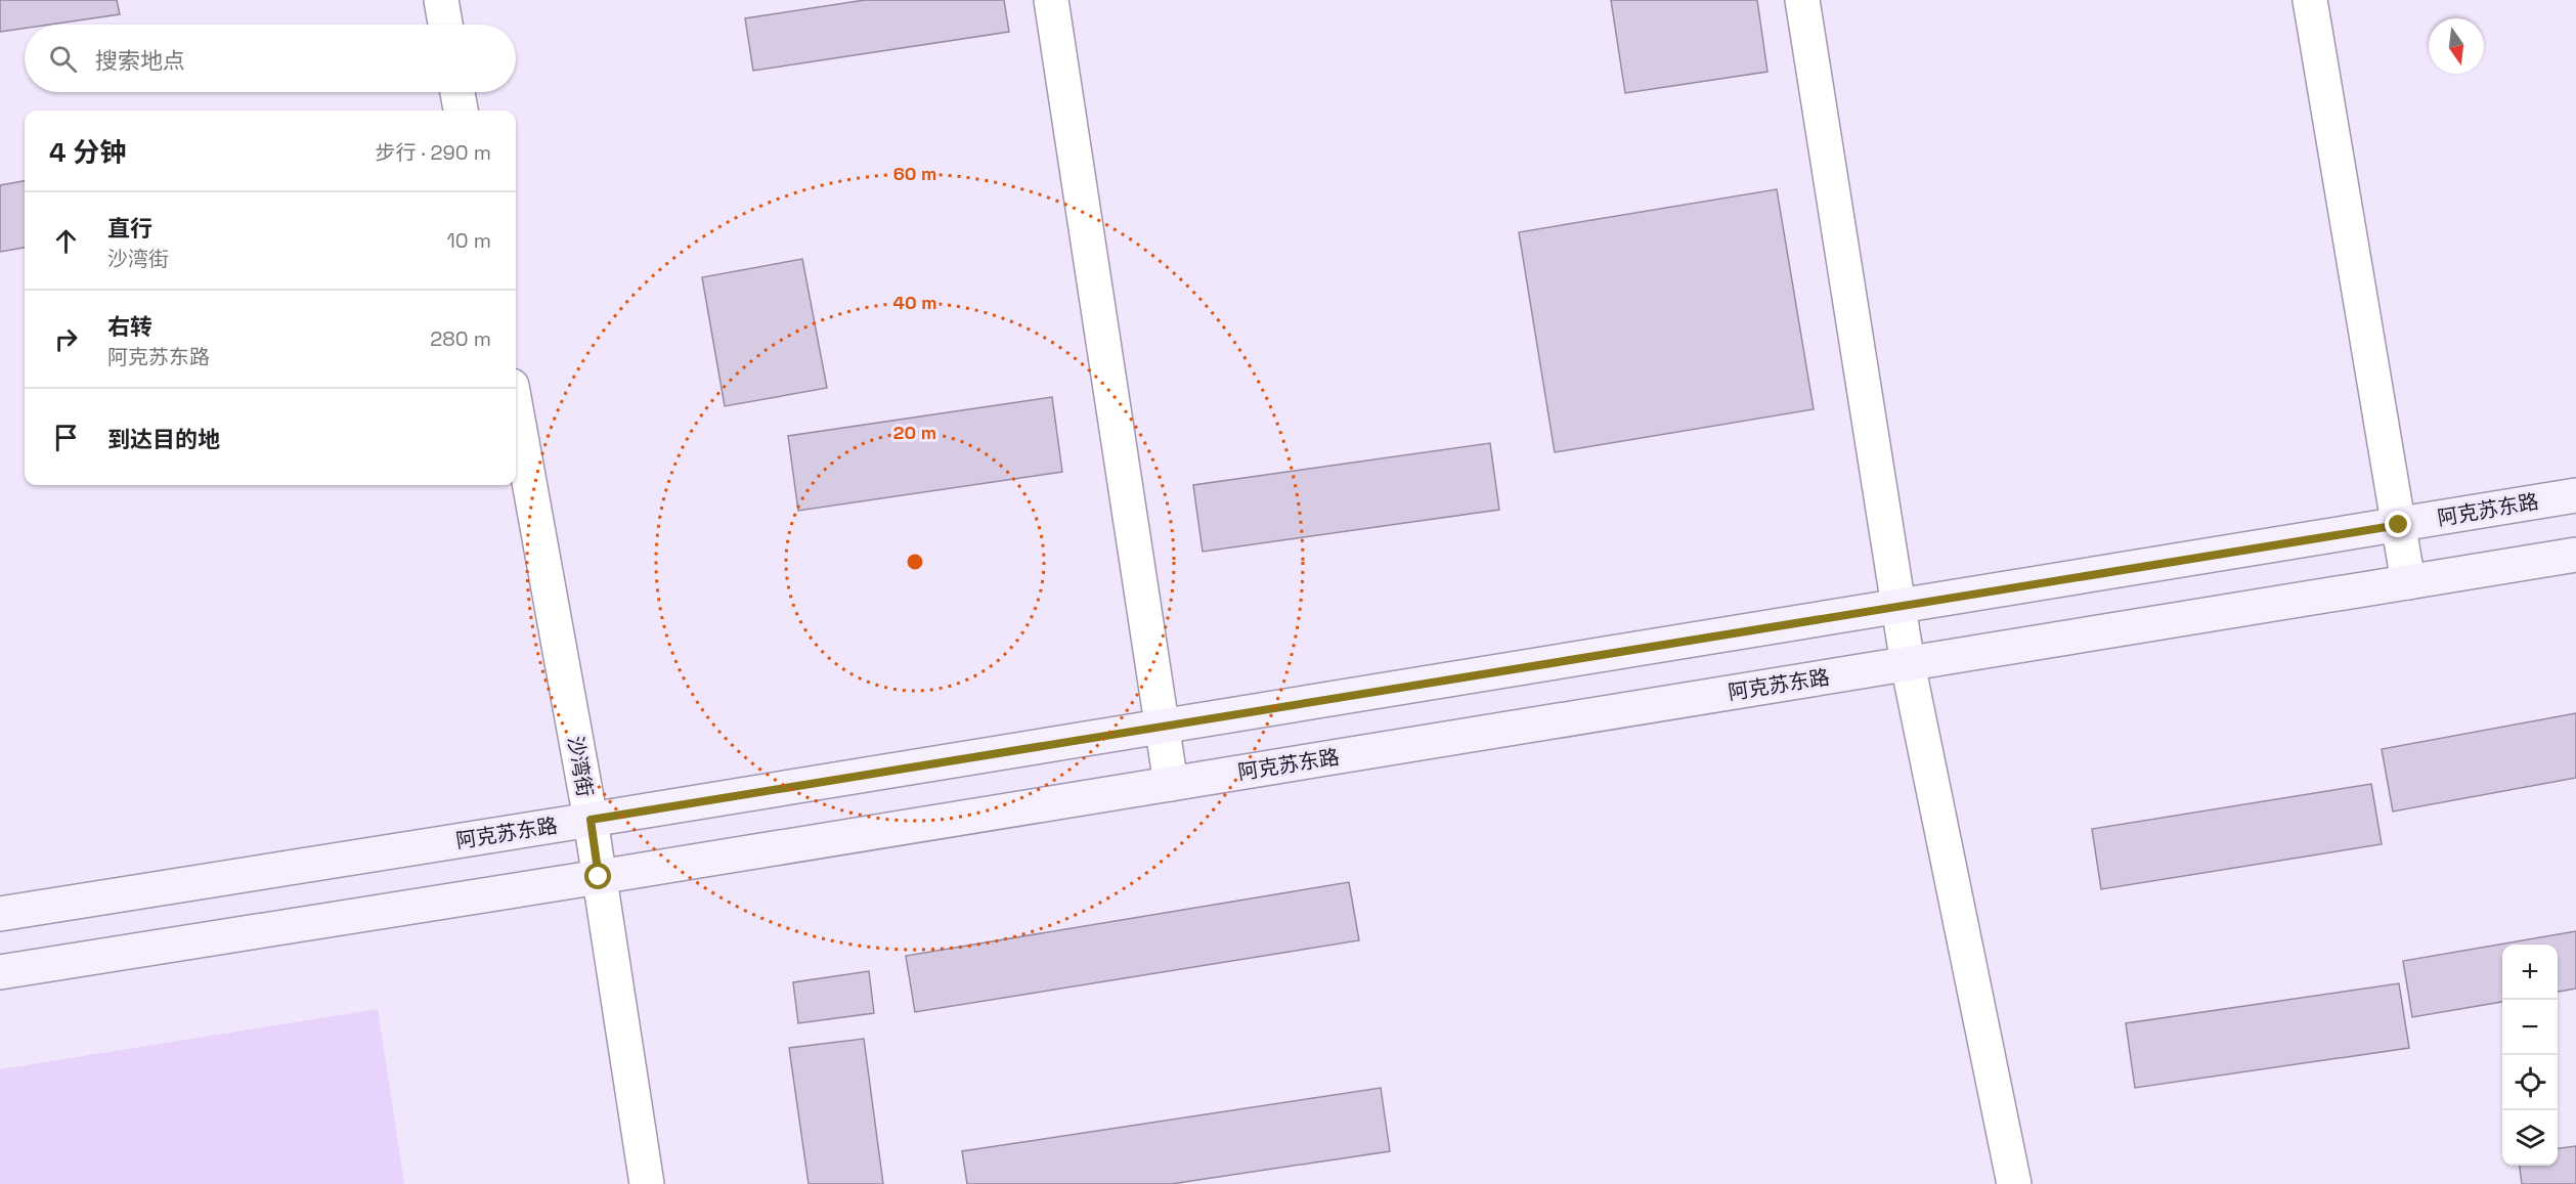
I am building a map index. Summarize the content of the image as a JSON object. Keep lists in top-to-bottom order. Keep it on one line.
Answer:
{"streets":{"main road":["阿克苏东路"],"street":["沙湾街"]},"crossings":[["阿克苏东路","沙湾街"]],"north":"bottom","page":{"search":"搜索地点","heading":["4 分钟","步行 · 290 m"],"list":[["直行","沙湾街","10 m"],["右转","阿克苏东路","280 m"],"到达目的地"],"map_buttons":["+","−"]},"rings":["60 m","40 m","20 m"]}
